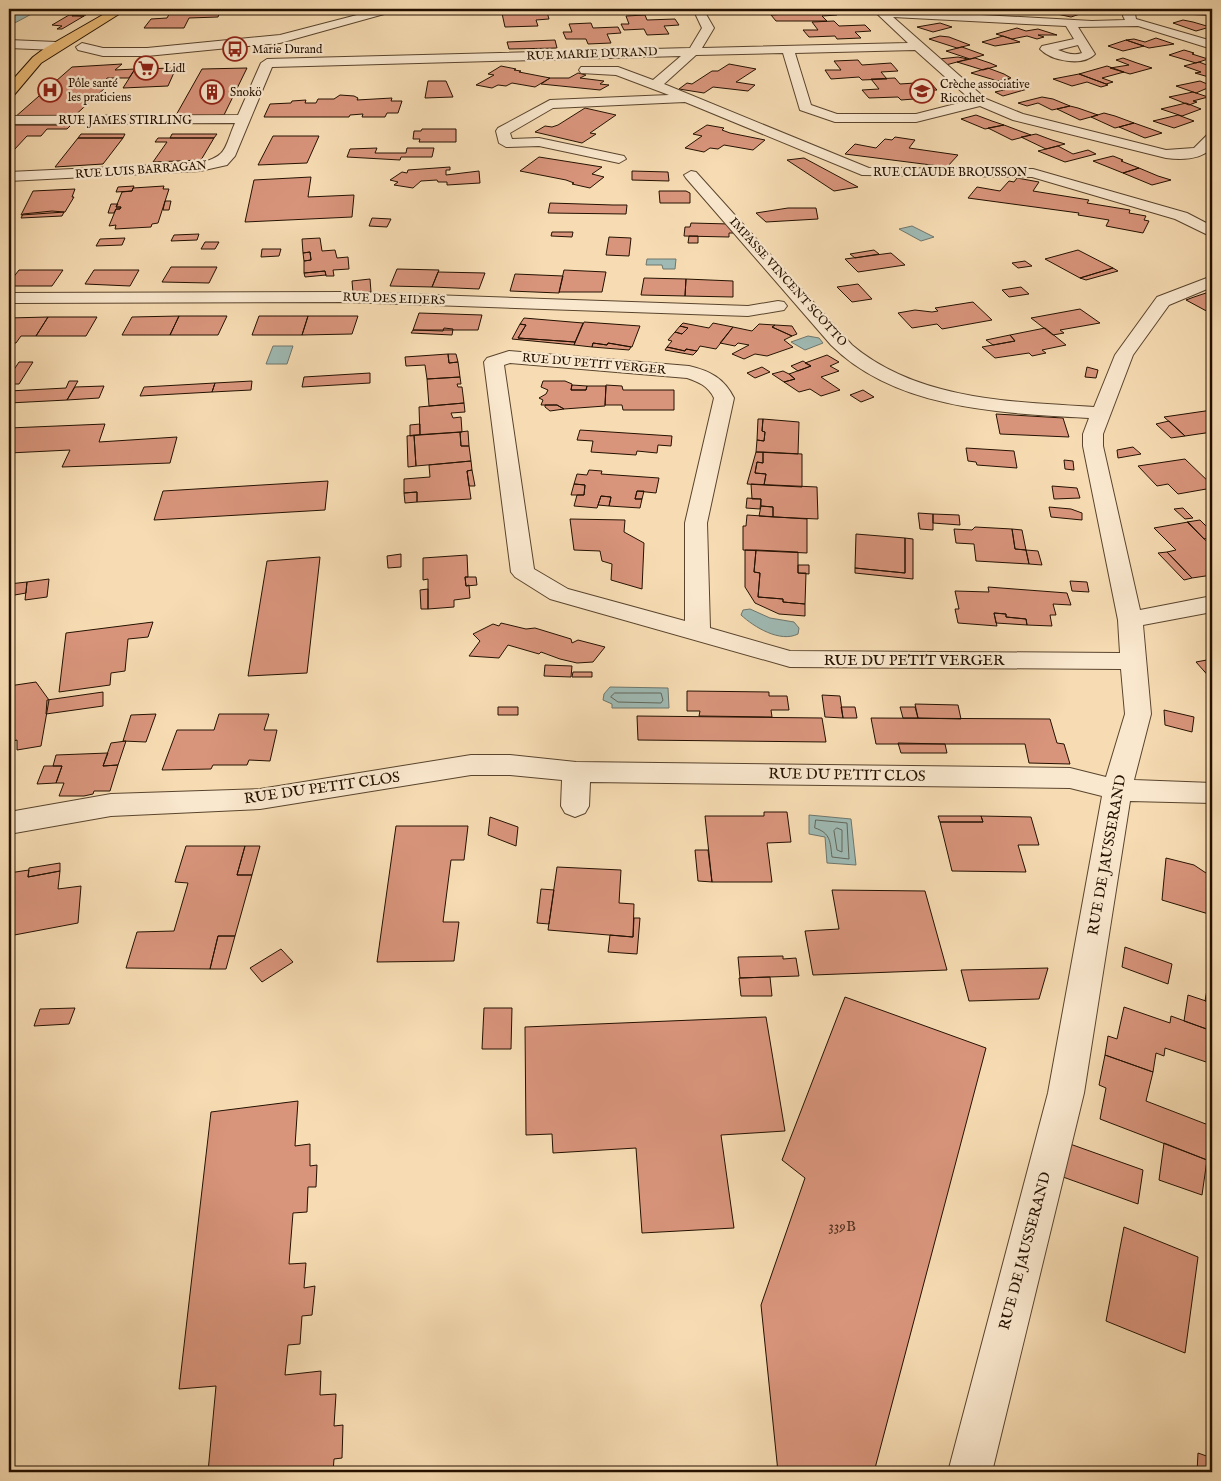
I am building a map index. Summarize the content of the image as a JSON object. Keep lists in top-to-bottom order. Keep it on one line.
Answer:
{"streets":{"street":["RUE MARIE DURAND","RUE JAMES STIRLING","RUE LUIS BARRAGAN","RUE CLAUDE BROUSSON","IMPASSE VINCENT SCOTTO","RUE DES EIDERS","RUE DU PETIT VERGER","RUE DU PETIT CLOS","RUE DE JAUSSERAND"]},"crossings":[["RUE MARIE DURAND","RUE LUIS BARRAGAN"],["RUE JAMES STIRLING","RUE LUIS BARRAGAN"],["IMPASSE VINCENT SCOTTO","RUE DE JAUSSERAND"],["RUE DU PETIT VERGER","RUE DE JAUSSERAND"],["RUE DU PETIT CLOS","RUE DE JAUSSERAND"]],"places":{"bus stop":["Marie Durand"],"supermarket":["Lidl"],"hospital":["Pôle santé les praticiens"],"school or university":["Crèche associative Ricochet"],"building":["Snokö"]},"house_numbers":["339B"]}
